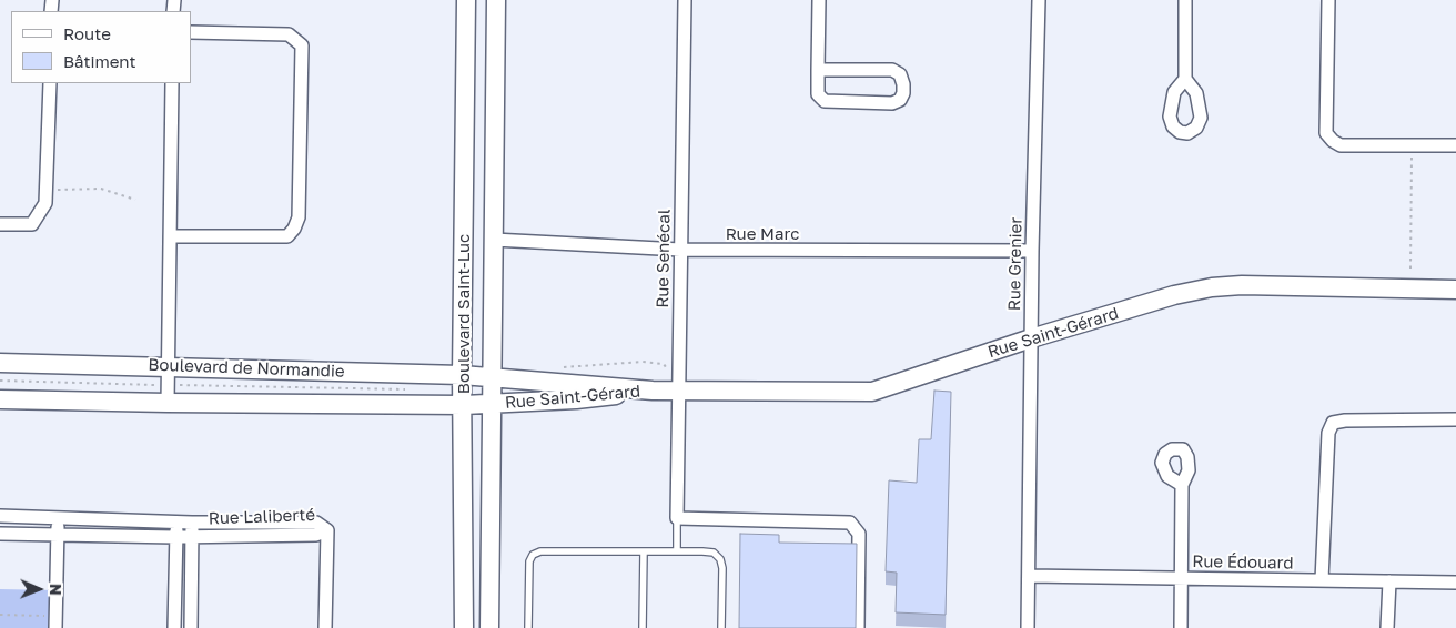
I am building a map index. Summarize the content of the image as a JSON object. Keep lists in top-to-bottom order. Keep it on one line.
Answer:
{"streets":{"street":["Rue Marc","Rue Senécal","Rue Grenier","Boulevard Saint-Luc","Rue Saint-Gérard","Boulevard de Normandie","Rue Laliberté","Rue Édouard"]},"crossings":[["Rue Marc","Rue Senécal"],["Rue Marc","Rue Grenier"],["Rue Marc","Boulevard Saint-Luc"],["Rue Senécal","Rue Saint-Gérard"],["Rue Grenier","Rue Saint-Gérard"],["Rue Grenier","Rue Édouard"],["Boulevard Saint-Luc","Rue Saint-Gérard"],["Boulevard Saint-Luc","Boulevard de Normandie"],["Rue Saint-Gérard","Boulevard de Normandie"]],"legend":["Route","Bâtiment"],"north":"right"}
